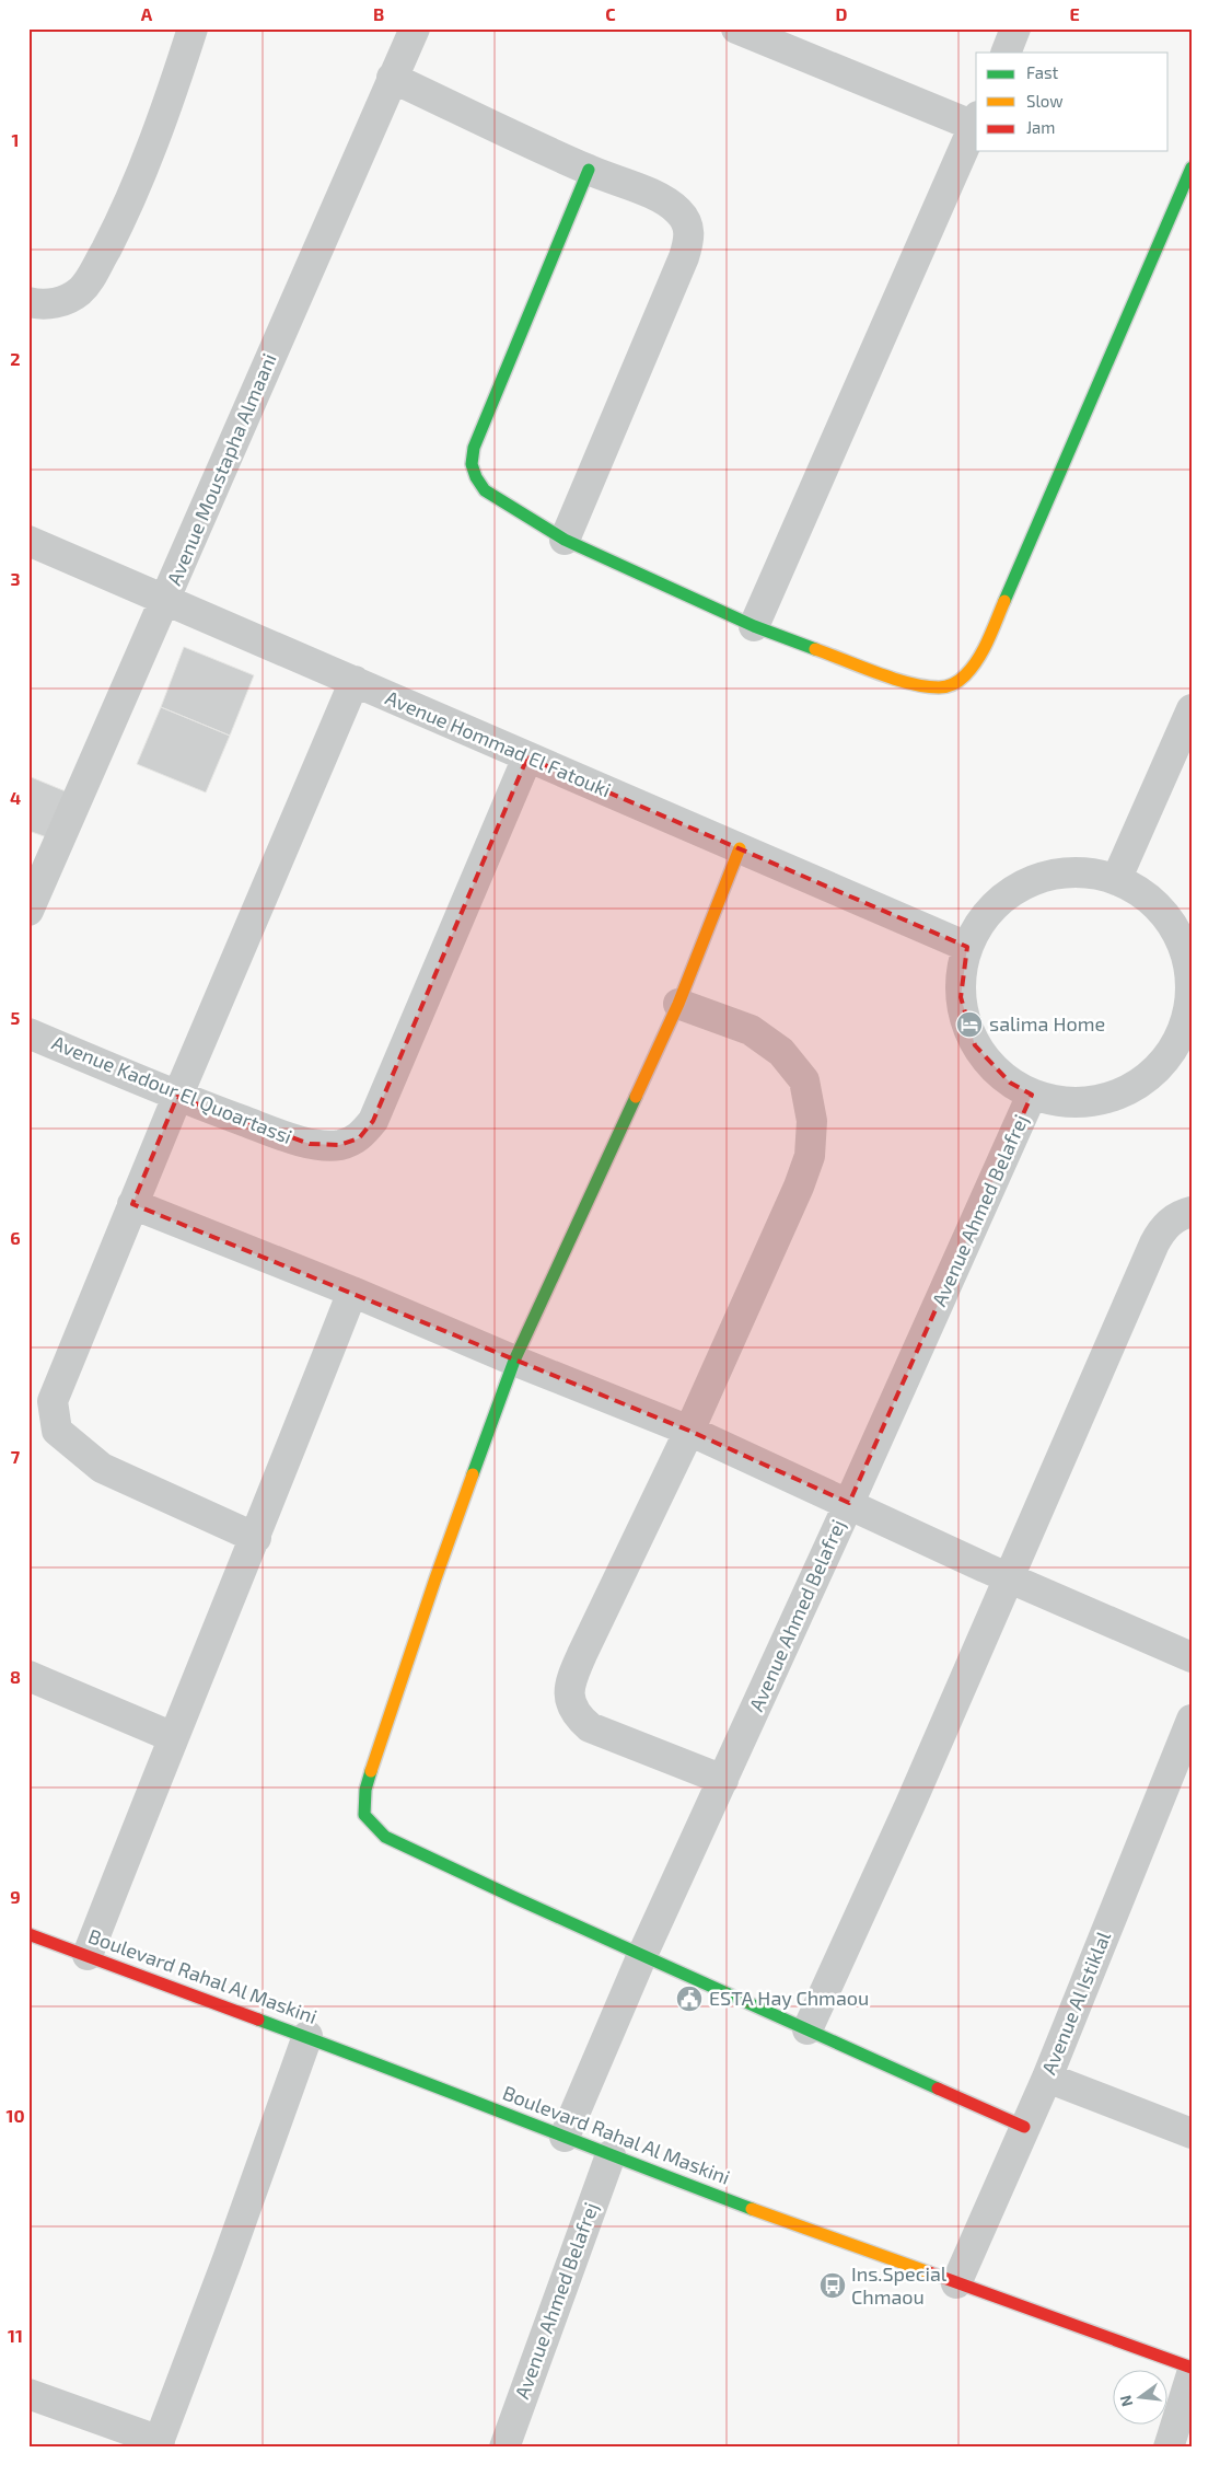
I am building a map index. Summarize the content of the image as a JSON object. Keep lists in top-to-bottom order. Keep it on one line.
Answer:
{"streets":{"street":["Avenue Moustapha Almaani","Avenue Hommad El Fatouki","Avenue Kadour El Quoartassi","Avenue Ahmed Belafrej","Boulevard Rahal Al Maskini","Avenue Al Istiklal"]},"crossings":[["Avenue Moustapha Almaani","Avenue Hommad El Fatouki"],["Avenue Hommad El Fatouki","Avenue Kadour El Quoartassi"],["Avenue Ahmed Belafrej","Boulevard Rahal Al Maskini"],["Boulevard Rahal Al Maskini","Avenue Al Istiklal"]],"places":{"hotel":["salima Home"],"public building":["ESTA Hay Chmaou"],"bus stop":["Ins.Special Chmaou"]},"legend":["Fast","Slow","Jam"],"north":"left","grid":{"columns":["A","B","C","D","E"],"rows":["1","2","3","4","5","6","7","8","9","10","11"]}}
